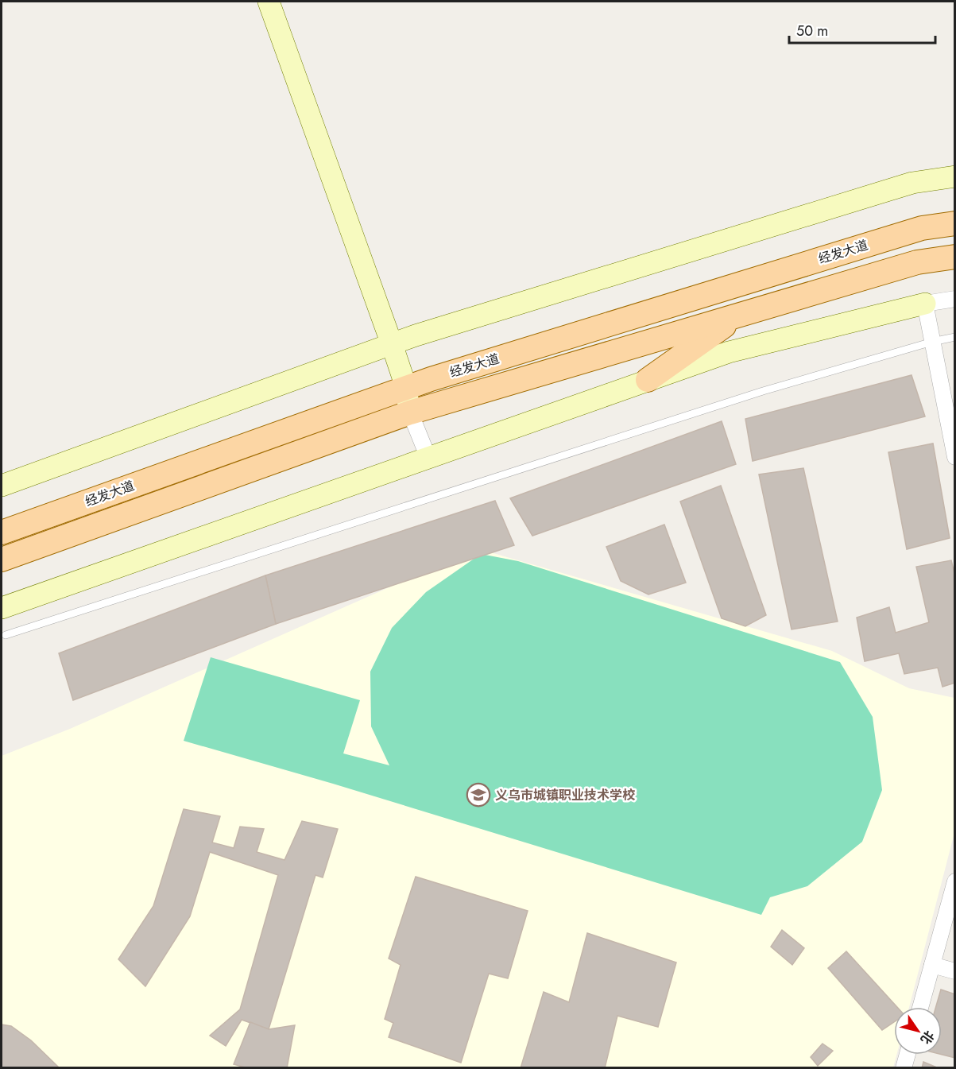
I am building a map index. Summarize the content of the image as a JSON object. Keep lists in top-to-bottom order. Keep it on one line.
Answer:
{"streets":{"main road":["经发大道"]},"places":{"school or university":["义乌市城镇职业技术学校"]},"scale_bar":"50 m","north":"bottom right"}
